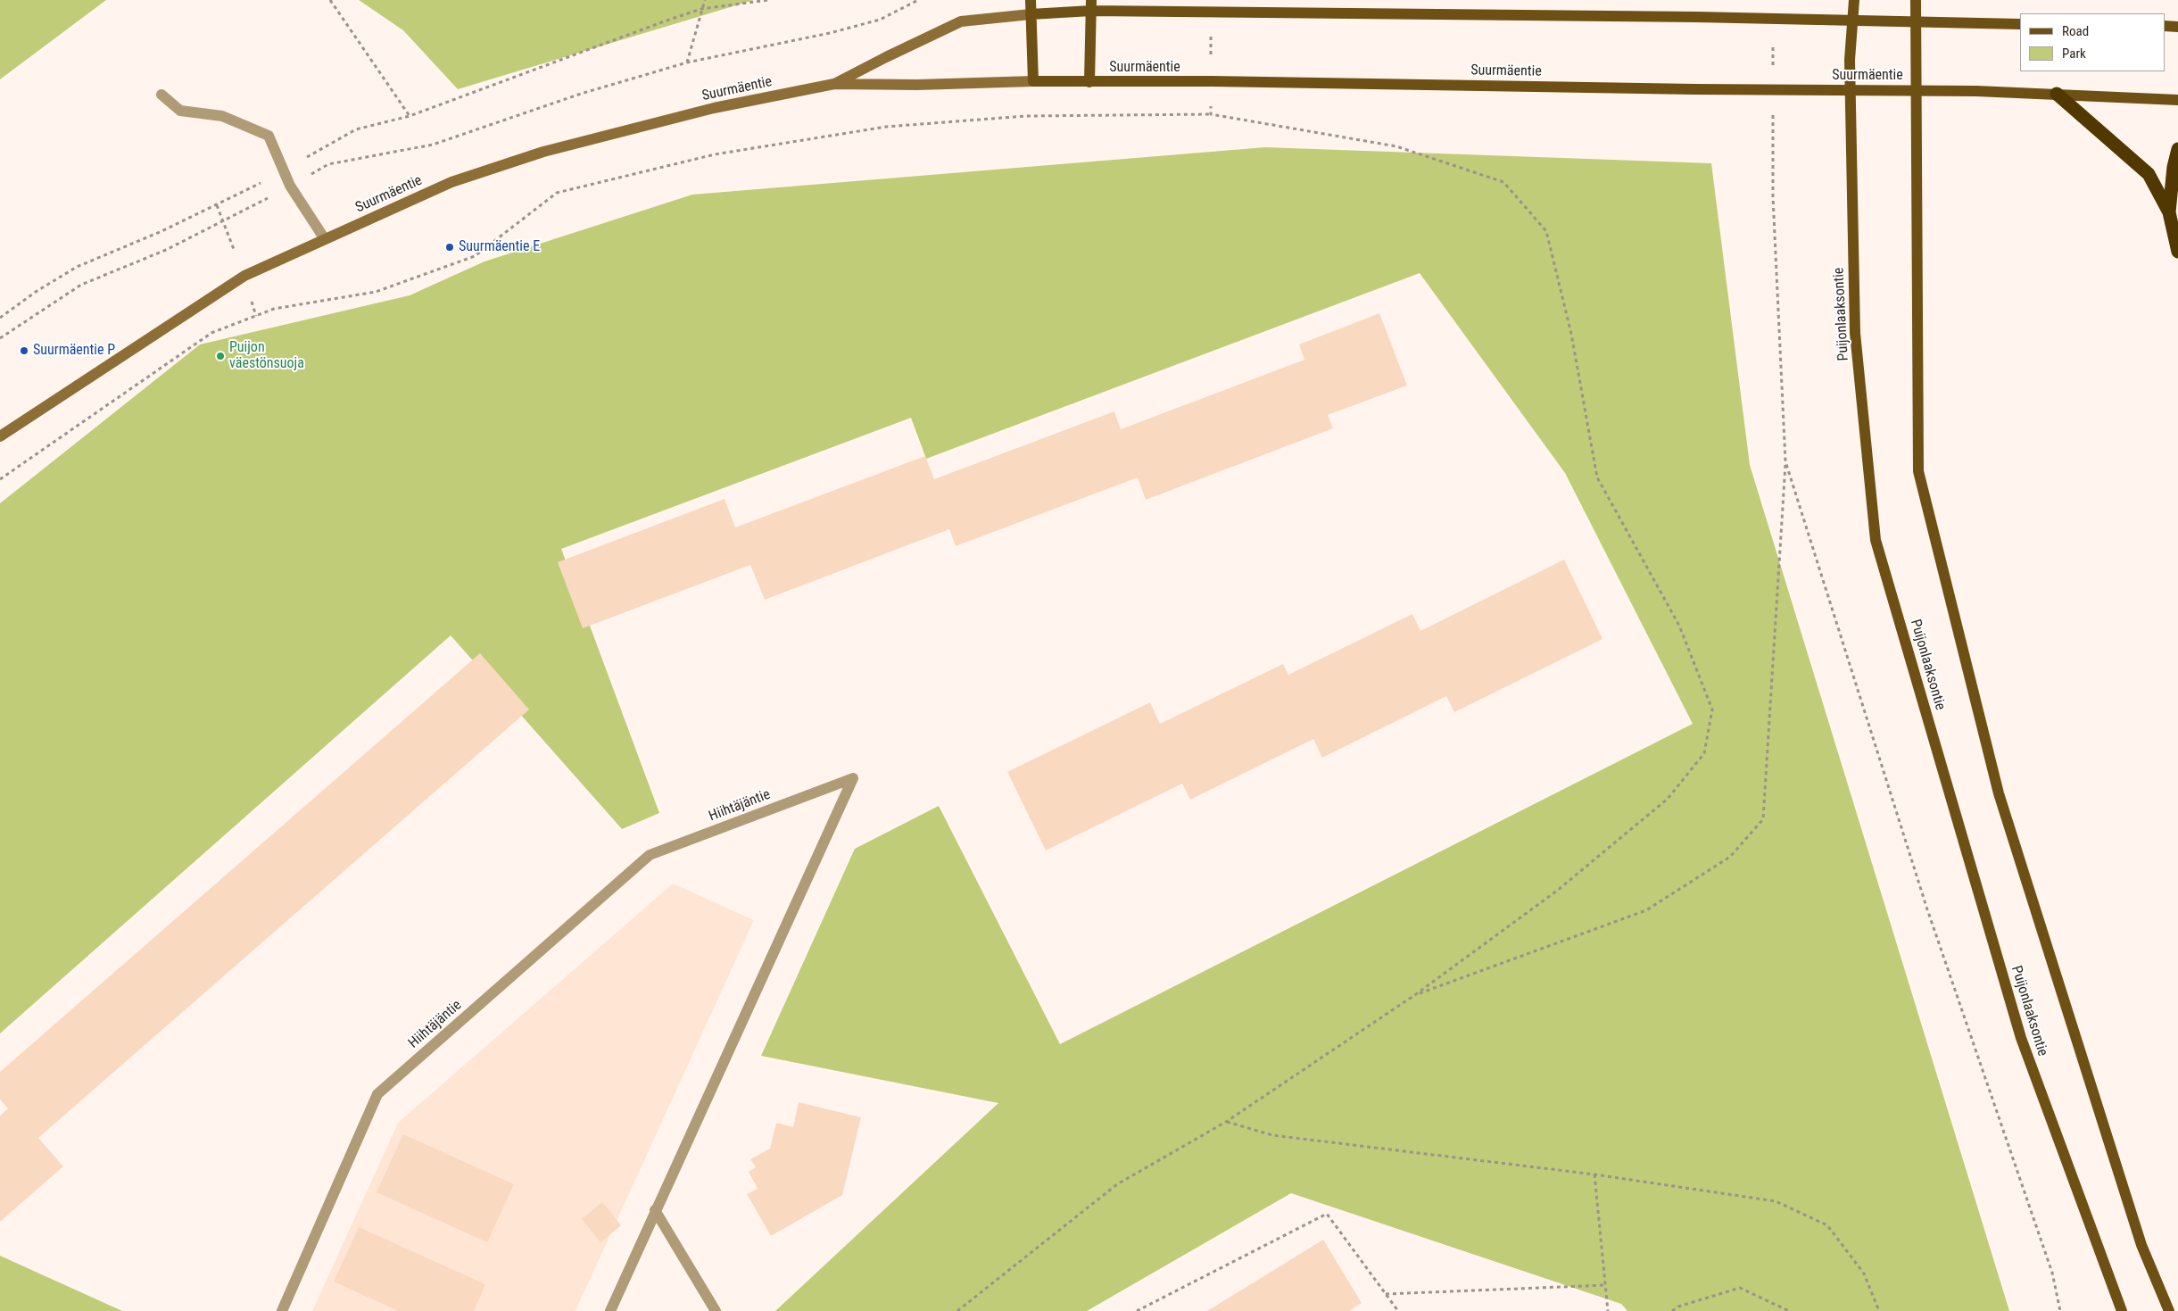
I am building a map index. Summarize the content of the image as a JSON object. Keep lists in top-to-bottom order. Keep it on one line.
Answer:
{"streets":{"main road":["Suurmäentie","Puijonlaaksontie"],"lane":["Hiihtäjäntie"]},"places":["Suurmäentie E","Suurmäentie P","Puijon väestönsuoja"],"legend":["Road","Park"]}
